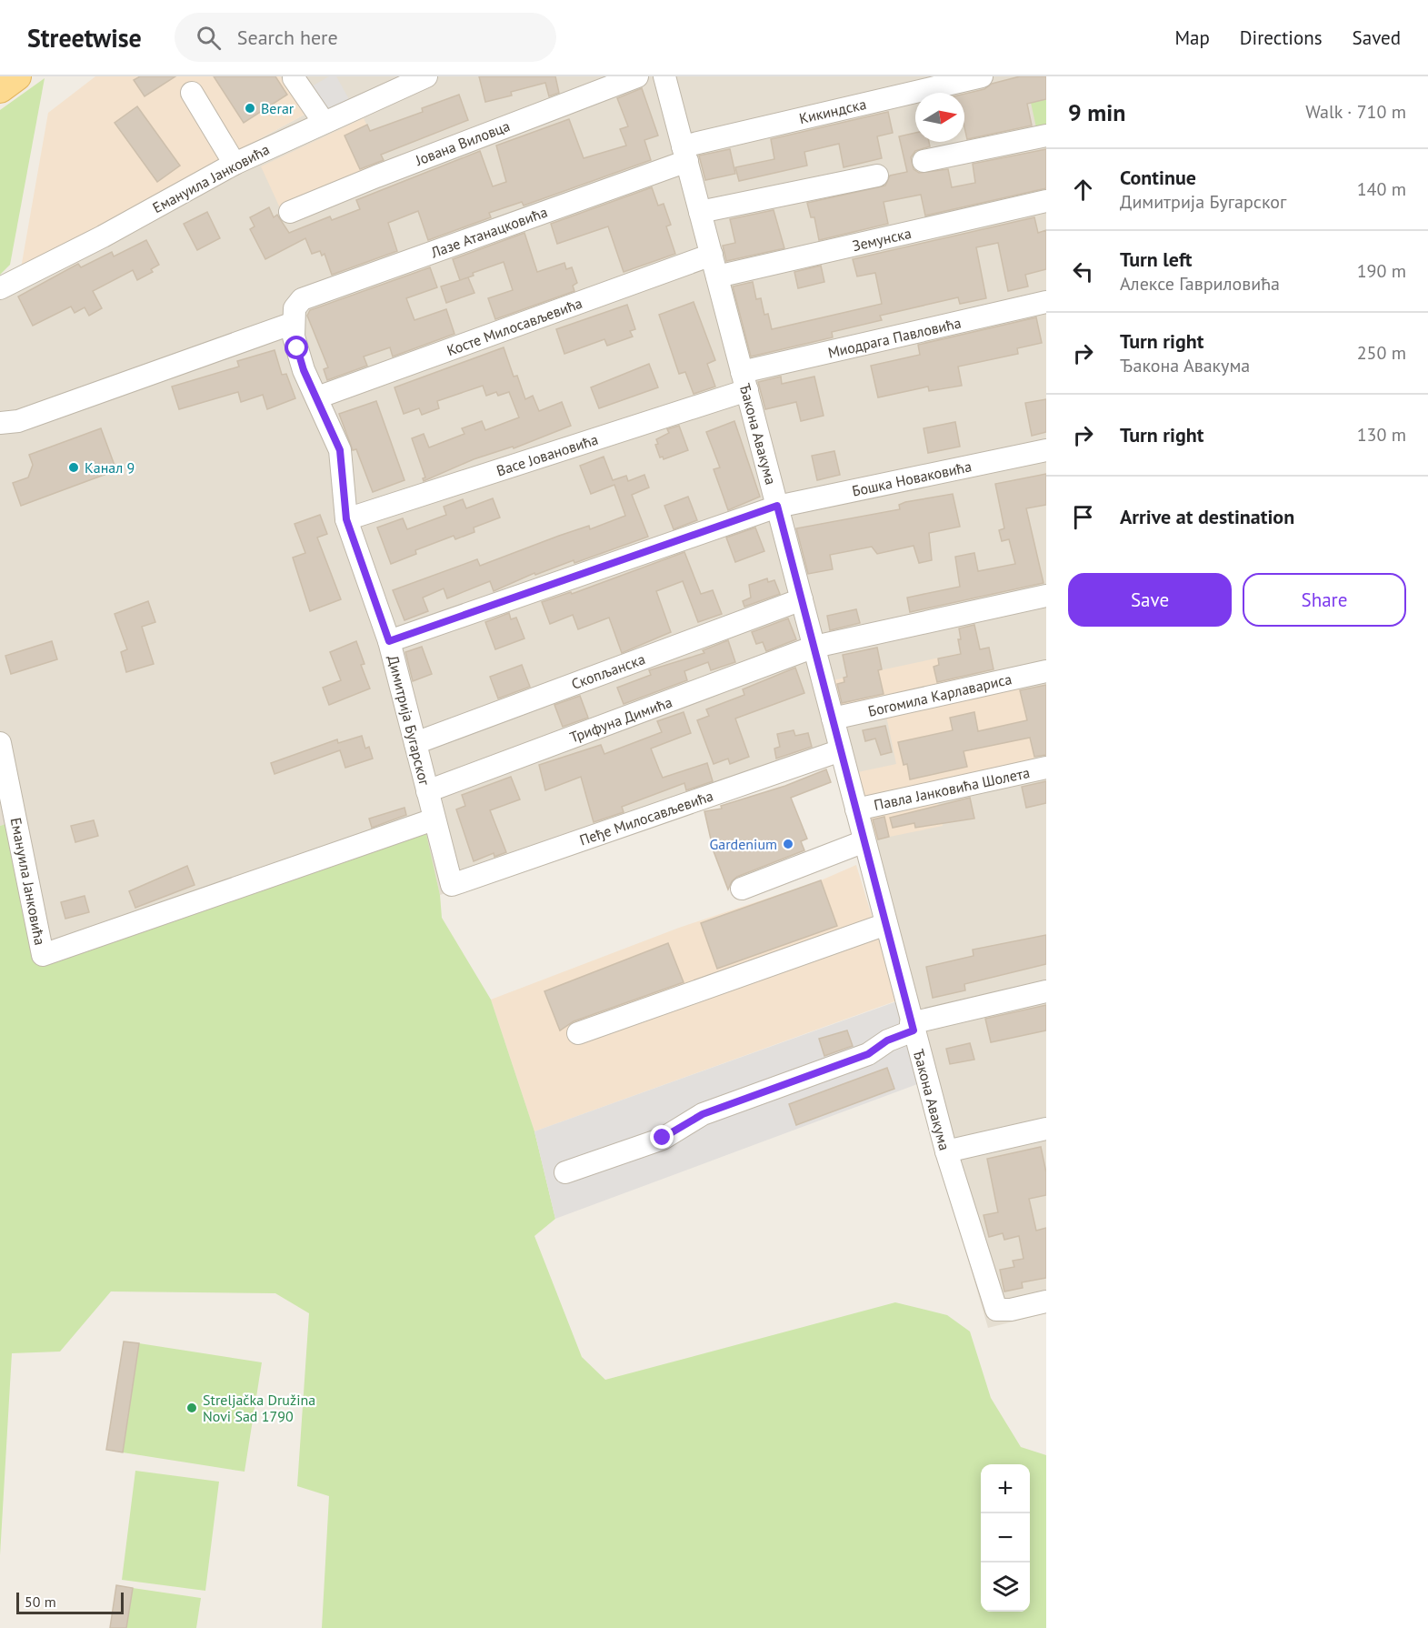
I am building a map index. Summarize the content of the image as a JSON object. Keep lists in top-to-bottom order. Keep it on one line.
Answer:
{"streets":{"street":["Кикиндска","Јована Виловца","Емануила Јанковића","Лазе Атанацковића","Земунска","Косте Милосављевића","Миодрага Павловића","Ђакона Авакума","Васе Јовановића","Бошка Новаковића","Скопљанска","Богомила Карлавариса","Трифуна Димића","Димитрија Бугарског","Павла Јанковића Шолета","Пеђе Милосављевића"]},"crossings":[["Кикиндска","Лазе Атанацковића"],["Кикиндска","Ђакона Авакума"],["Емануила Јанковића","Димитрија Бугарског"],["Лазе Атанацковића","Ђакона Авакума"],["Лазе Атанацковића","Димитрија Бугарског"],["Земунска","Ђакона Авакума"],["Косте Милосављевића","Ђакона Авакума"],["Косте Милосављевића","Димитрија Бугарског"],["Миодрага Павловића","Ђакона Авакума"],["Миодрага Павловића","Васе Јовановића"],["Ђакона Авакума","Васе Јовановића"],["Ђакона Авакума","Бошка Новаковића"],["Ђакона Авакума","Скопљанска"],["Ђакона Авакума","Богомила Карлавариса"],["Ђакона Авакума","Трифуна Димића"],["Ђакона Авакума","Павла Јанковића Шолета"],["Ђакона Авакума","Пеђе Милосављевића"],["Васе Јовановића","Димитрија Бугарског"],["Бошка Новаковића","Димитрија Бугарског"],["Скопљанска","Димитрија Бугарског"],["Трифуна Димића","Димитрија Бугарског"],["Димитрија Бугарског","Пеђе Милосављевића"]],"places":["Berar","Канал 9","Gardenium","Streljačka Družina Novi Sad 1790"],"scale_bar":"50 m","north":"right","page":{"header":"Streetwise","search":"Search here","nav":["Map","Directions","Saved"],"heading":["9 min","Walk · 710 m"],"list":[["Continue","Димитрија Бугарског","140 m"],["Turn left","Алексе Гавриловића","190 m"],["Turn right","Ђакона Авакума","250 m"],["Turn right","130 m"],"Arrive at destination"],"buttons":["Save","Share"],"map_buttons":["+","−"],"scale":"50 m"}}
